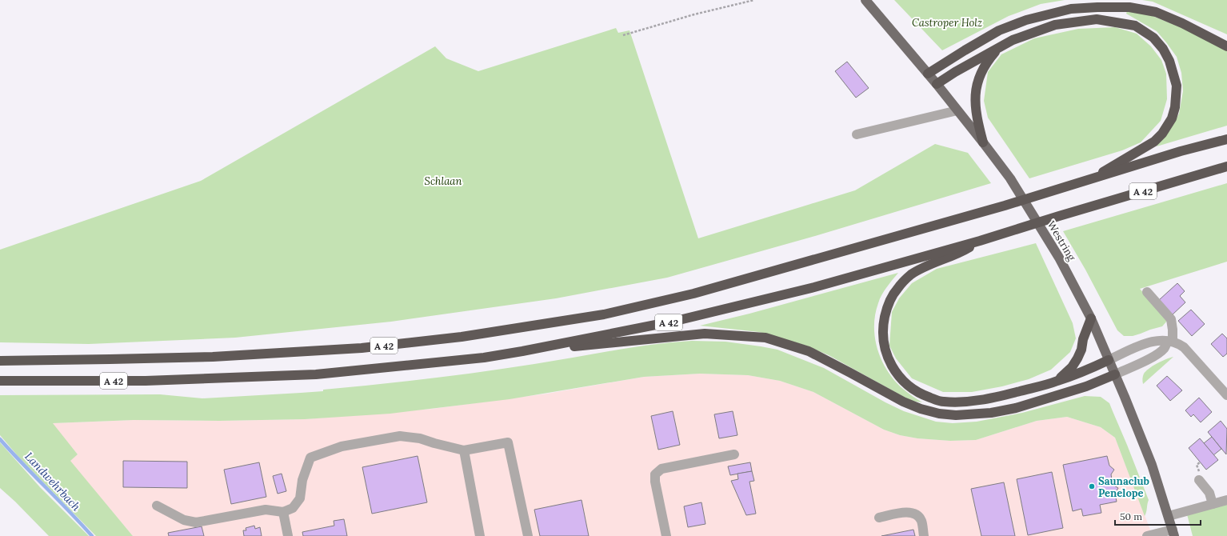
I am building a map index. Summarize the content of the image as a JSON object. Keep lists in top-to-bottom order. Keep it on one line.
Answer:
{"streets":{"highway":["A 42"],"main road":["Westring"]},"water":["Landwehrbach"],"parks":["Castroper Holz","Schlaan"],"places":["Saunaclub Penelope"],"scale_bar":"50 m"}
